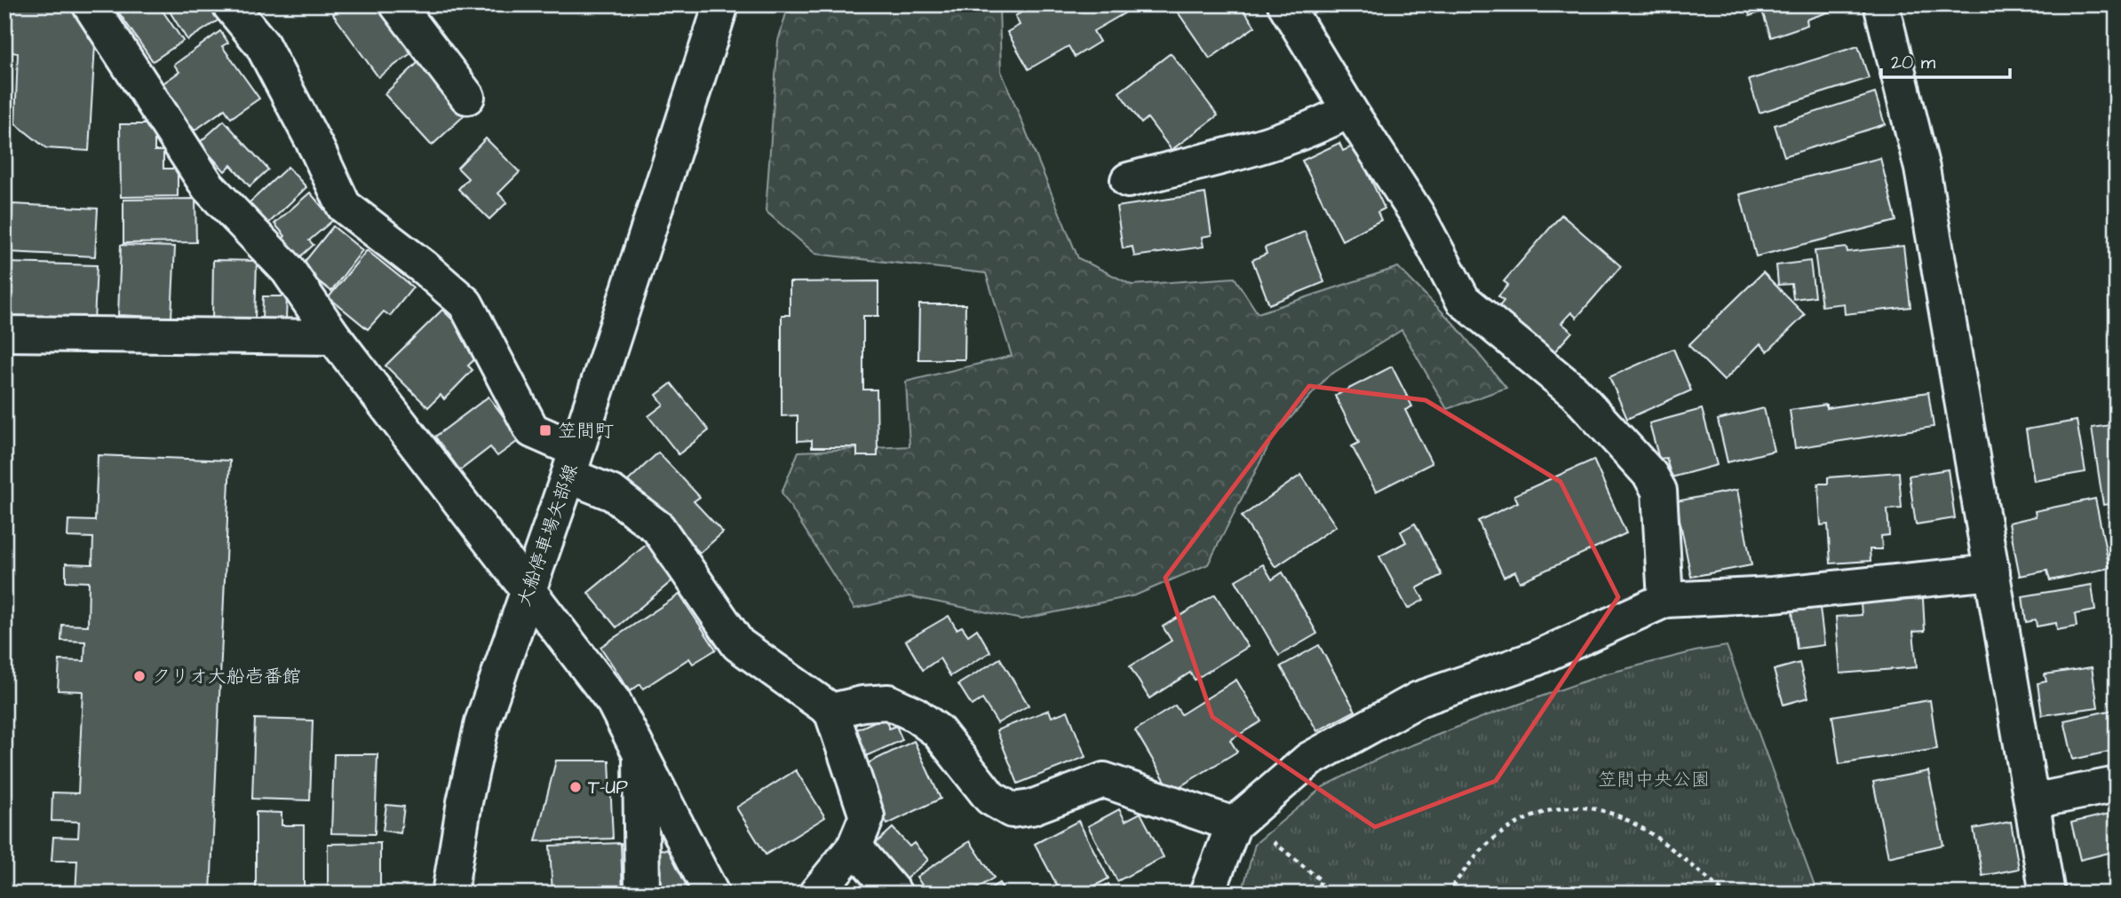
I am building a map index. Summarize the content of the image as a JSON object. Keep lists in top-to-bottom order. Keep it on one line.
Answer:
{"streets":{"street":["大船停車場矢部線"]},"parks":["笠間中央公園"],"places":{"transit":["笠間町"],"other":["クリオ大船壱番館","T-UP"]},"scale_bar":"20 m"}
